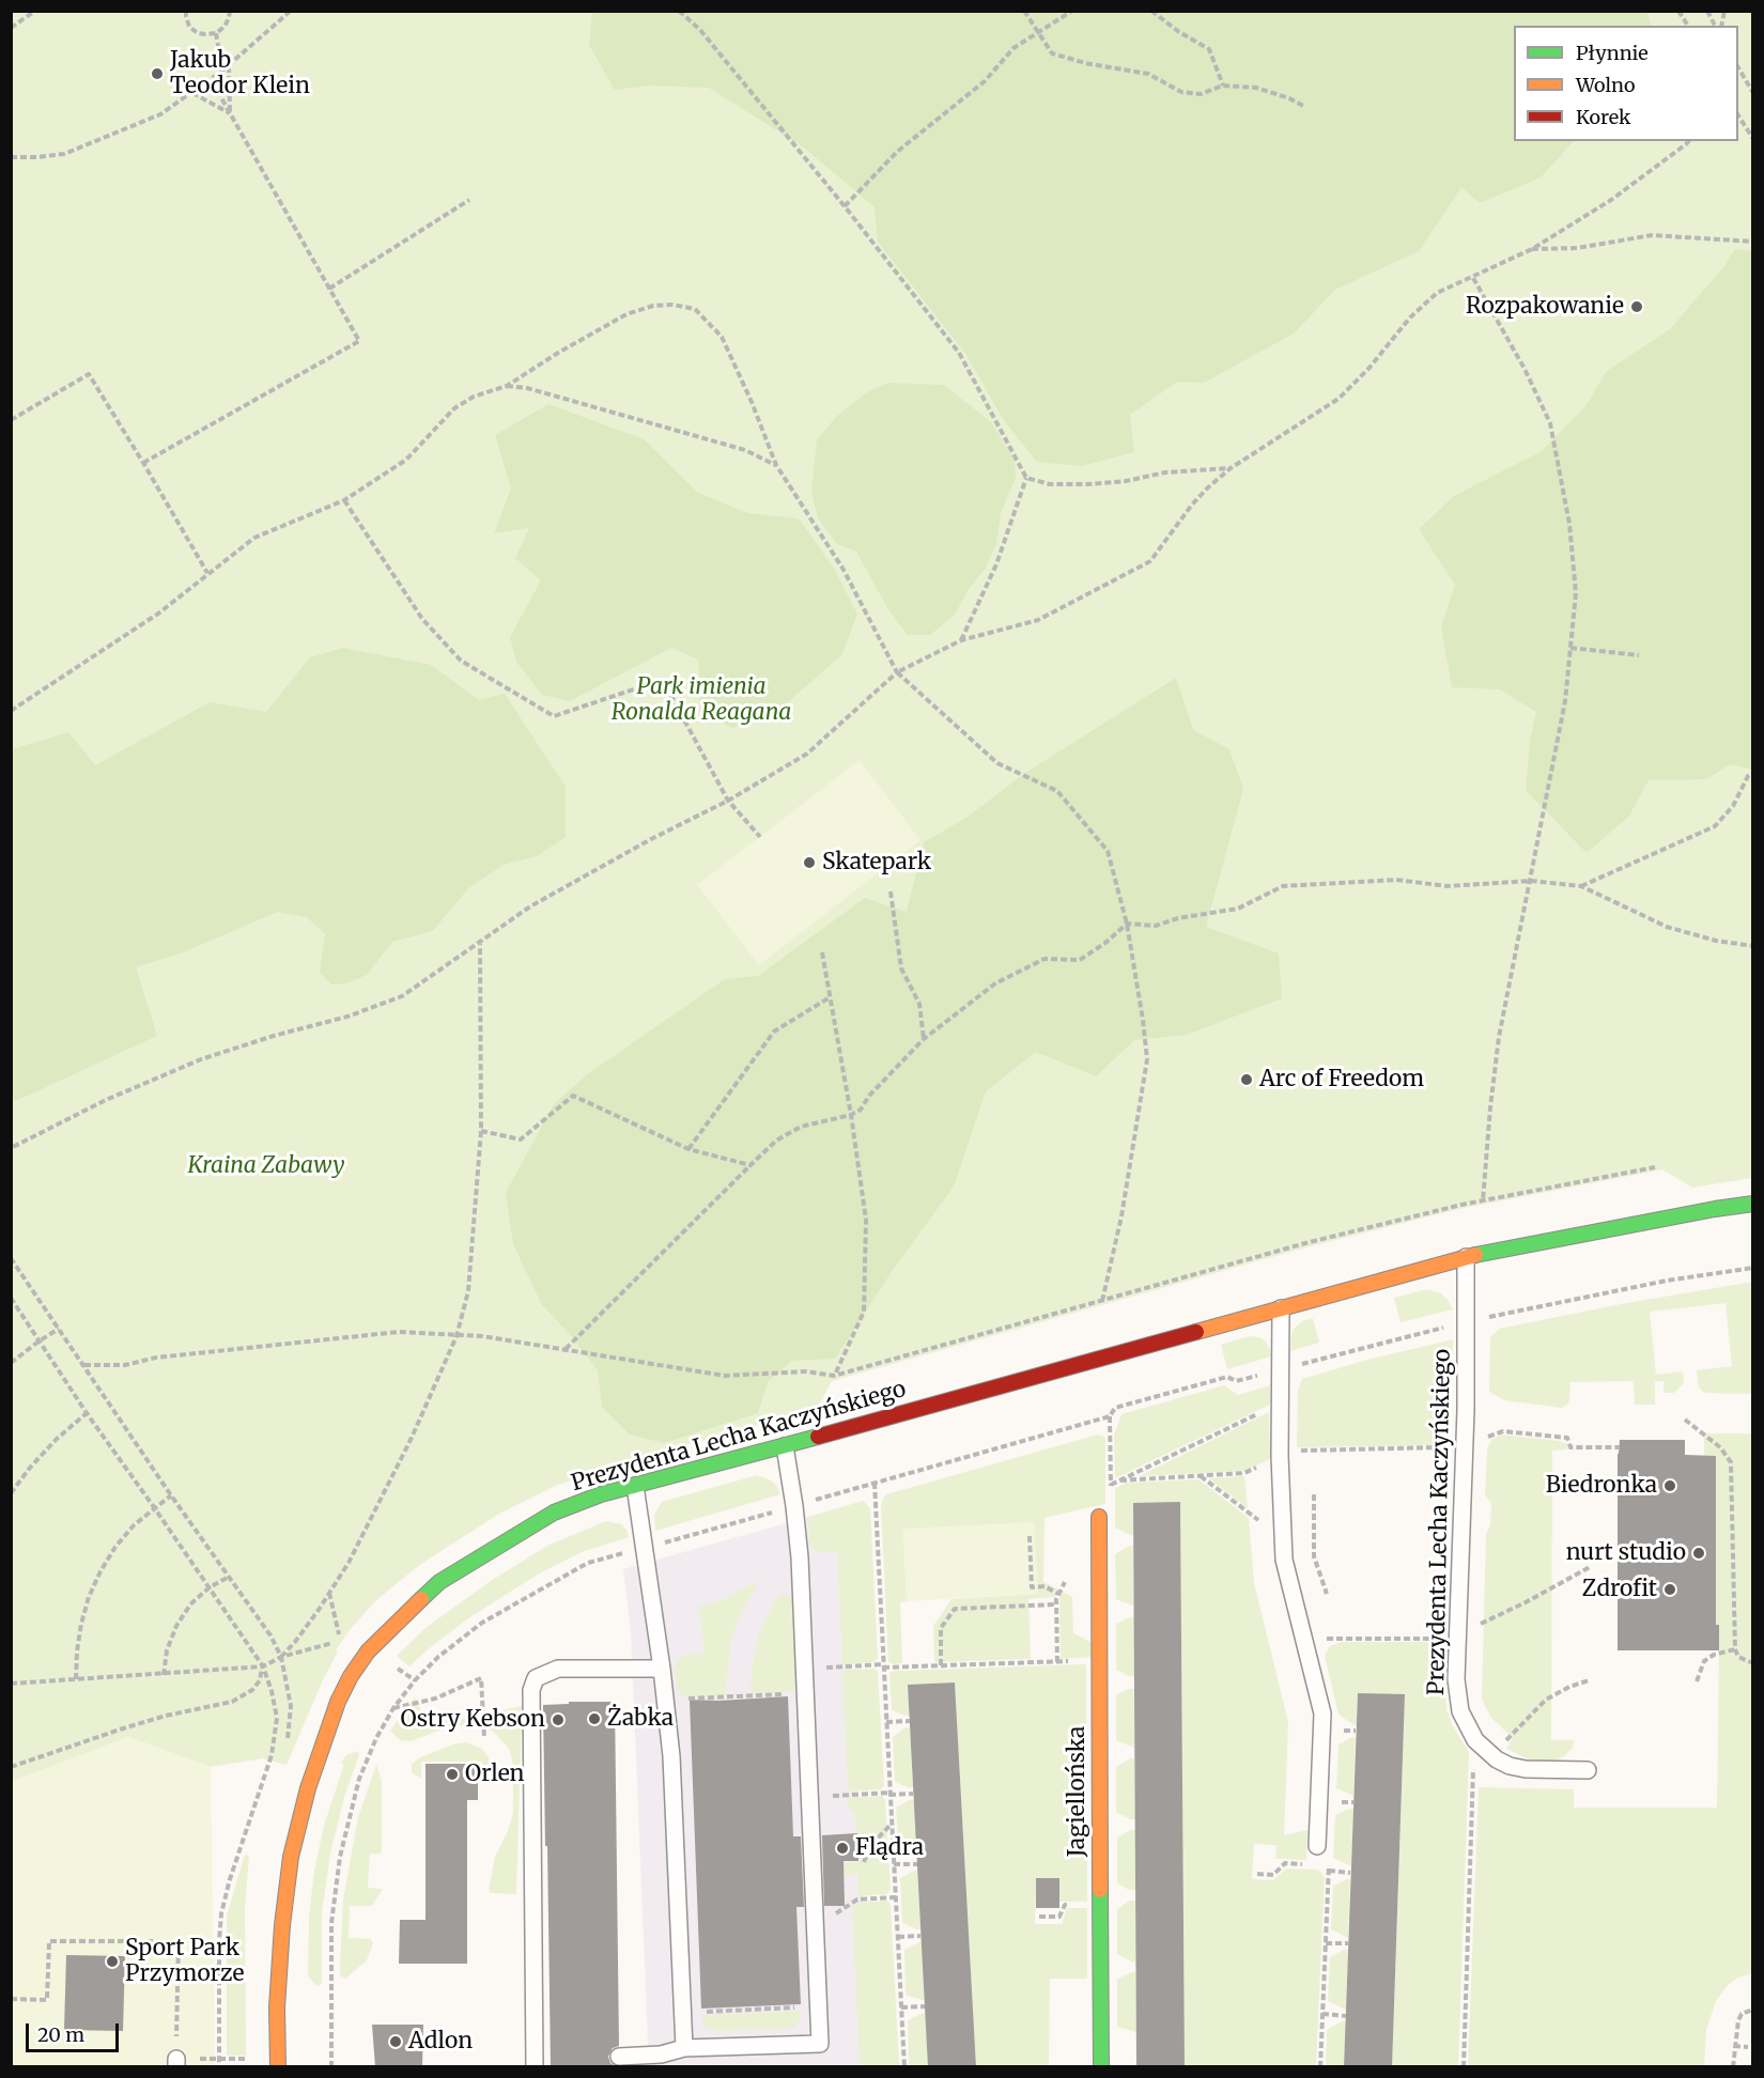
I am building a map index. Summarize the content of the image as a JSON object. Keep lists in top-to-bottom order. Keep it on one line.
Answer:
{"streets":{"street":["Prezydenta Lecha Kaczyńskiego","Jagiellońska"]},"parks":["Park imienia Ronalda Reagana","Kraina Zabawy"],"places":["Jakub Teodor Klein","Rozpakowanie","Skatepark","Arc of Freedom","Biedronka","nurt studio","Zdrofit","Żabka","Ostry Kebson","Orlen","Flądra","Sport Park Przymorze","Adlon"],"legend":["Płynnie","Wolno","Korek"],"scale_bar":"20 m"}
